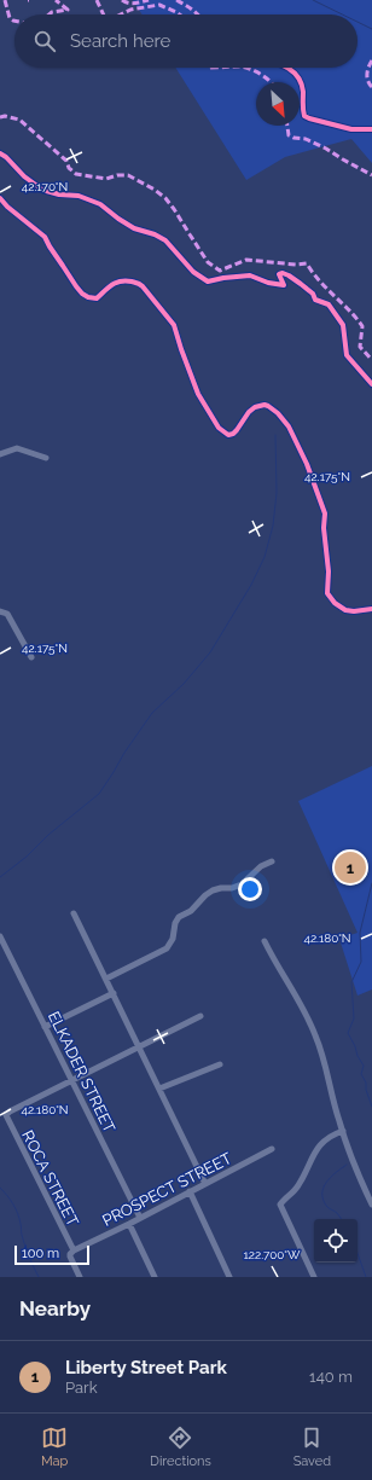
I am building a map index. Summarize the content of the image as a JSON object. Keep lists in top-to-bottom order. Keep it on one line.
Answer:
{"streets":{"street":["ELKADER STREET","ROCA STREET","PROSPECT STREET"]},"crossings":[["ELKADER STREET","ROCA STREET"],["ELKADER STREET","PROSPECT STREET"],["ROCA STREET","PROSPECT STREET"]],"scale_bar":"100 m","north":"bottom right","page":{"search":"Search here","pins":"1","scale":"100 m","heading":"Nearby","list":[{"mark":"1","name":"Liberty Street Park","note":"Park","value":"140 m"}],"nav":["Map","Directions","Saved"]},"coordinates":["42.170°N","42.175°N","42.180°N","122.700°W"]}
